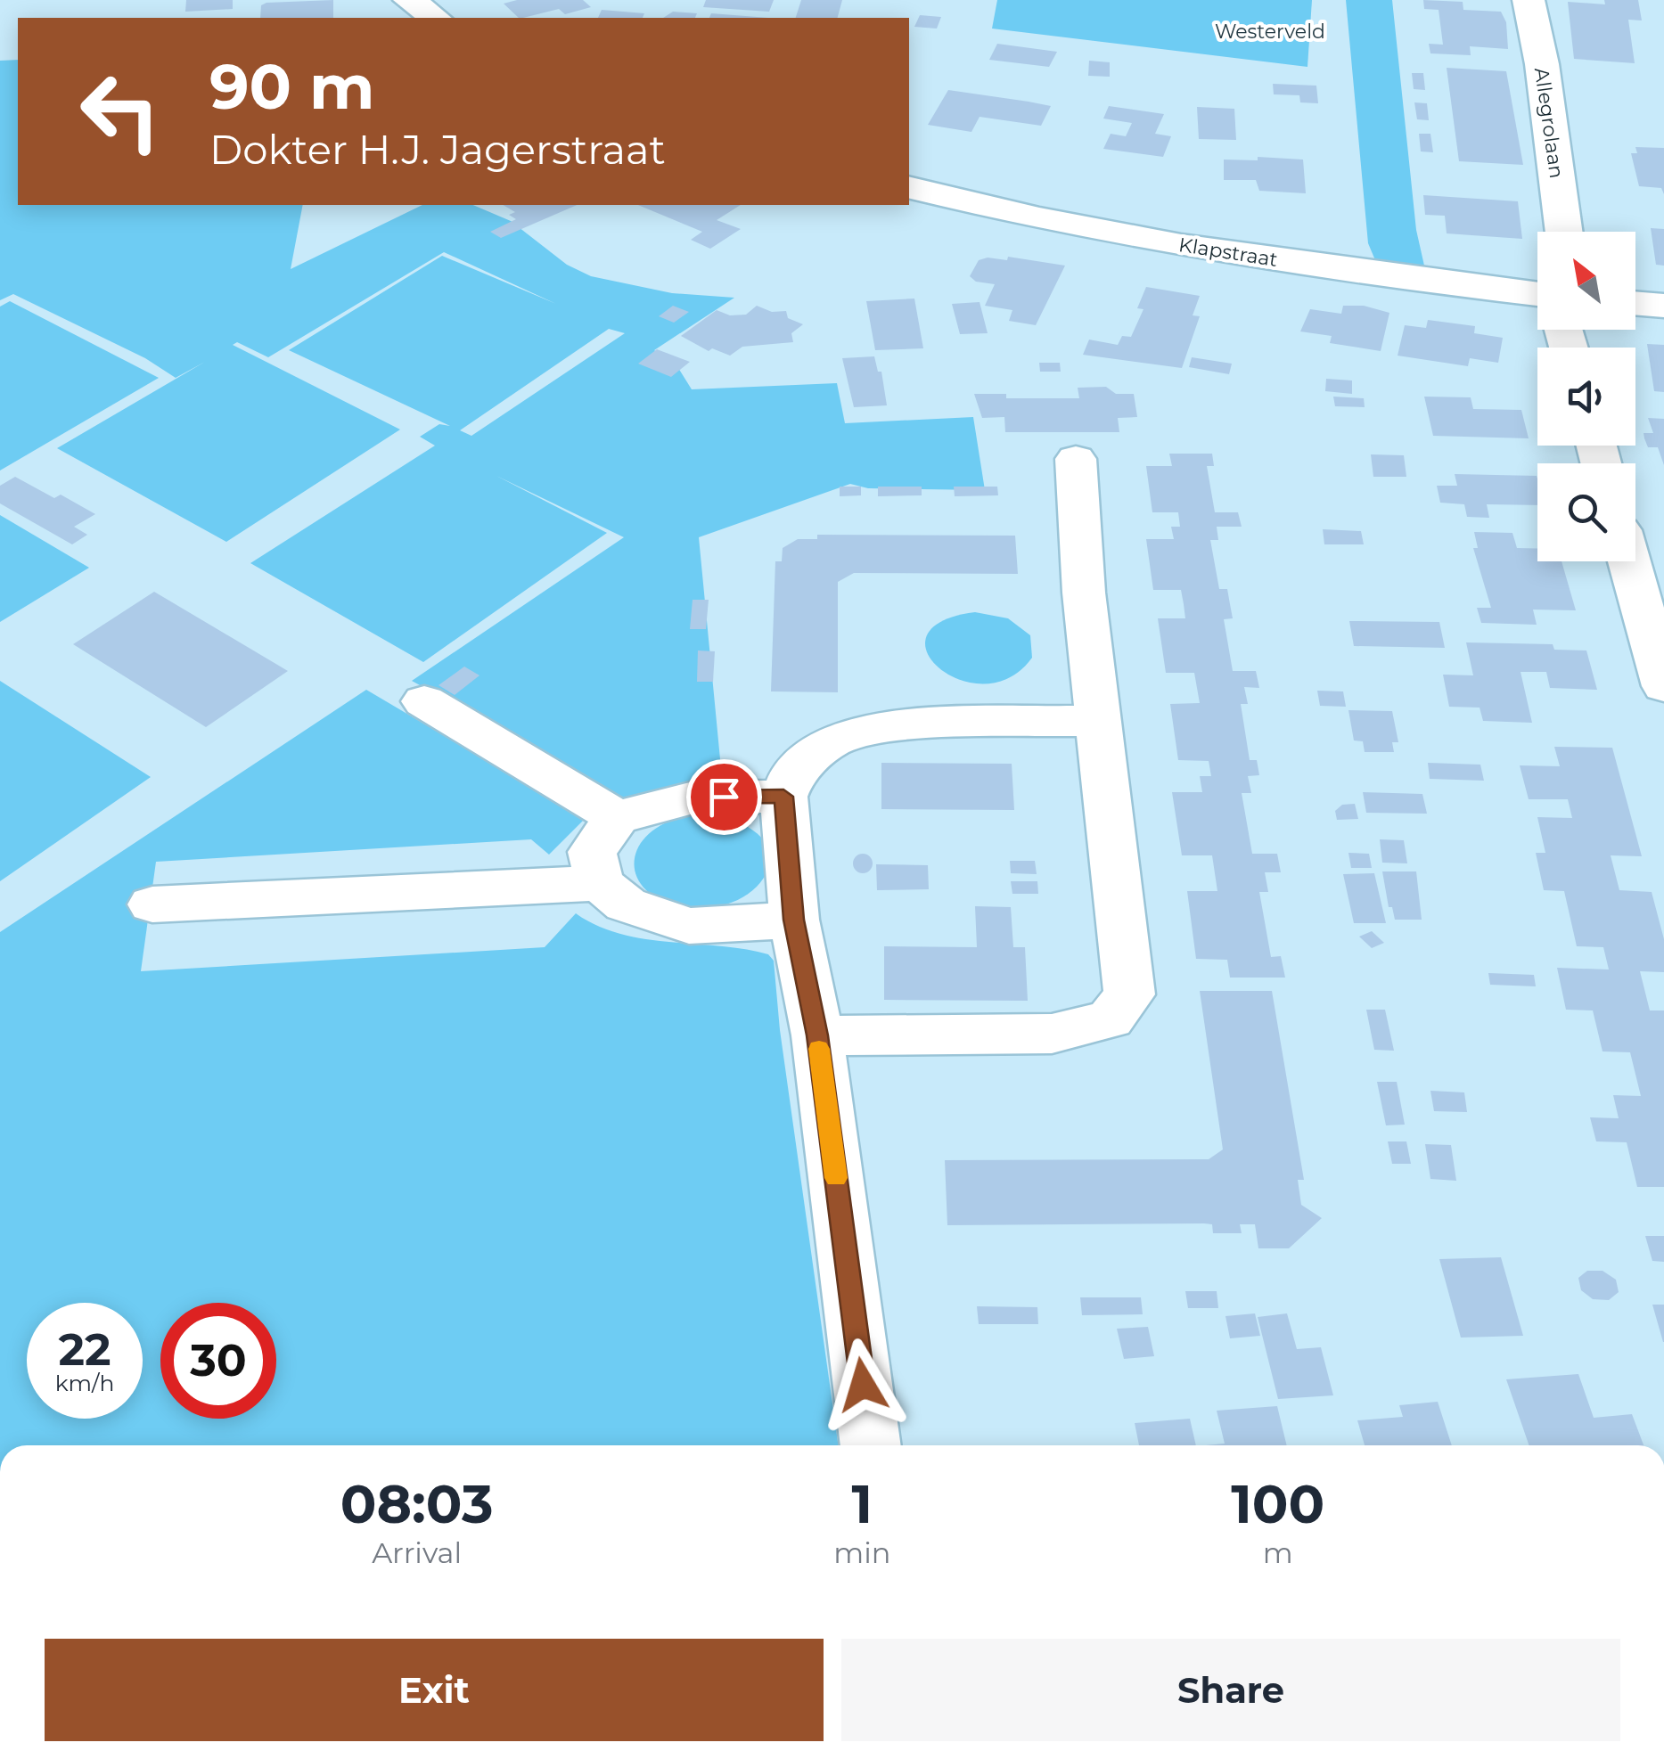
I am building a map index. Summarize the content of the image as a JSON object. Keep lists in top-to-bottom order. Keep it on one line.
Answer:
{"streets":{"street":["Allegrolaan","Klapstraat"]},"parks":["Westerveld"],"north":"top left","page":{"turn":["90 m","Dokter H.J. Jagerstraat"],"speed":"22 km/h","limit":"30","eta":["08:03","Arrival","1","min","100","m"],"buttons":["Exit","Share"]}}
